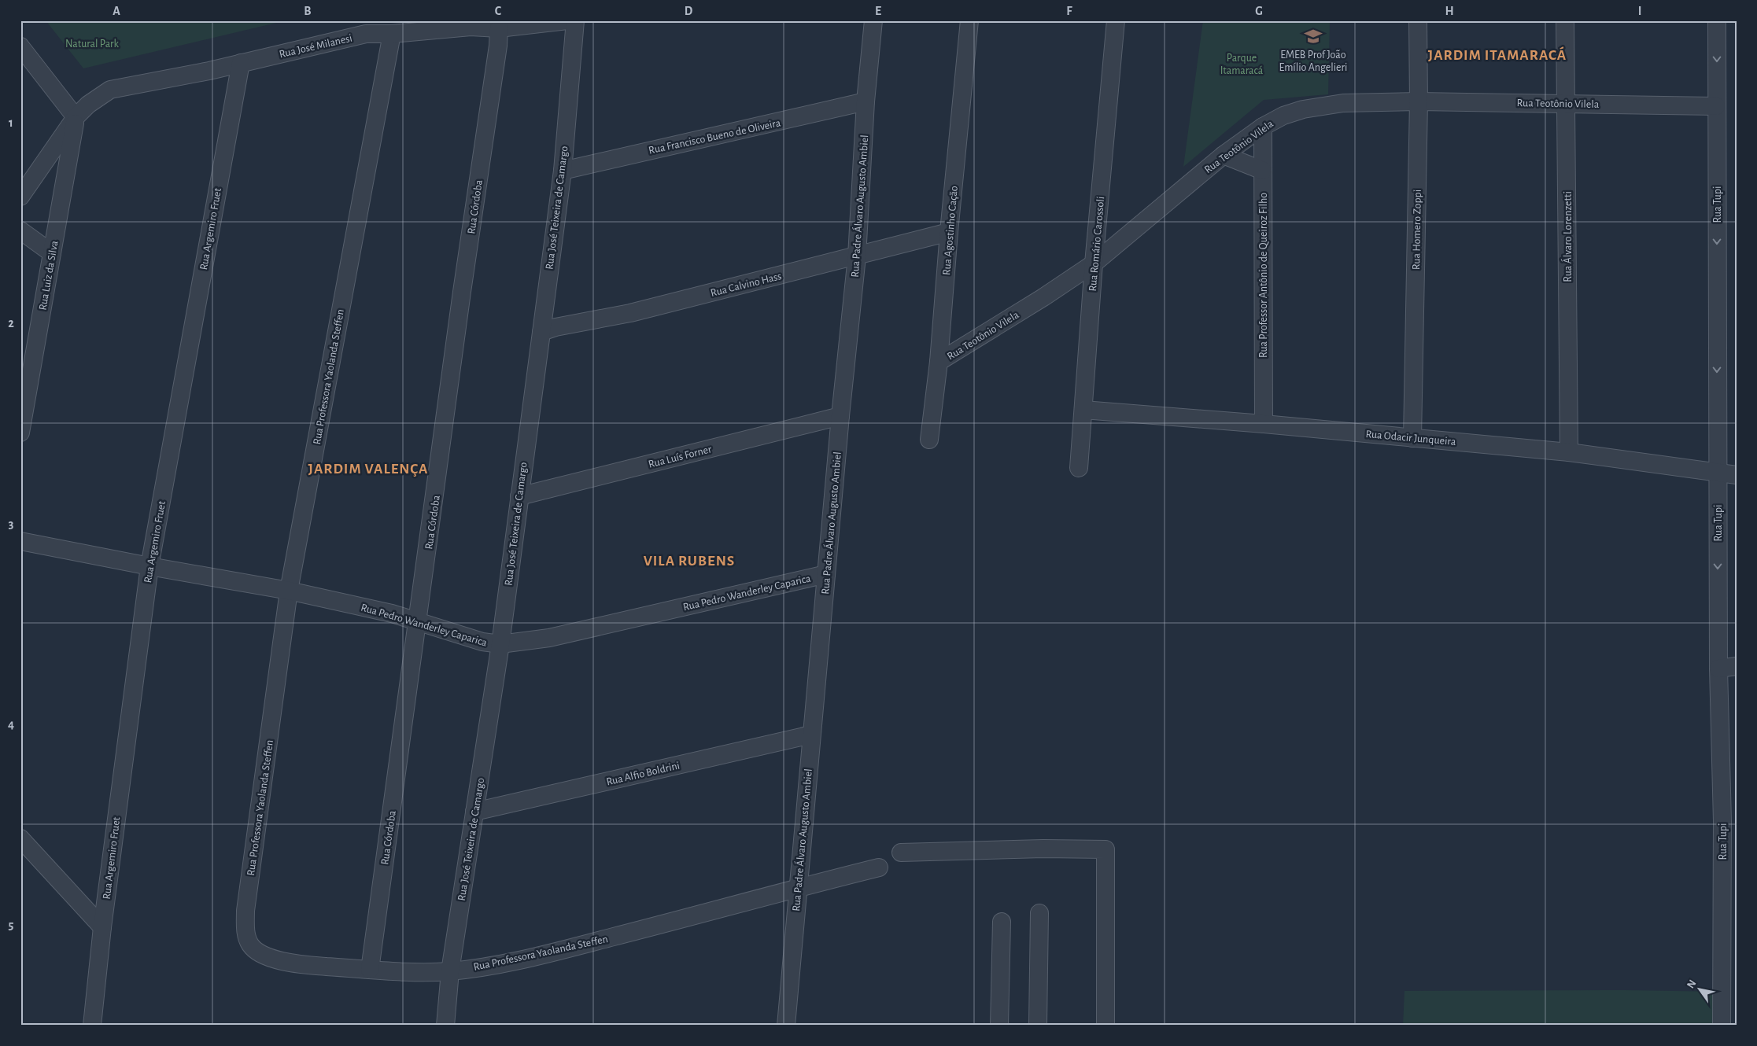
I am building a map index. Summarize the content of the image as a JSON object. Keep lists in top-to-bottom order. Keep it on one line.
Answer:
{"streets":{"street":["Rua José Milanesi","Rua Teotônio Vilela","Rua Francisco Bueno de Oliveira","Rua Tupi","Rua Padre Álvaro Augusto Ambiel","Rua Córdoba","Rua José Teixeira de Camargo","Rua Argemiro Fruet","Rua Homero Zoppi","Rua Agostinho Cação","Rua Álvaro Lorenzetti","Rua Romário Carossoli","Rua Luiz da Silva","Rua Professor Antônio de Queiroz Filho","Rua Calvino Hass","Rua Professora Yaolanda Steffen","Rua Odacir Junqueira","Rua Luís Forner","Rua Pedro Wanderley Caparica","Rua Alfio Boldrini"]},"crossings":[["Rua José Milanesi","Rua Córdoba"],["Rua José Milanesi","Rua Argemiro Fruet"],["Rua José Milanesi","Rua Luiz da Silva"],["Rua José Milanesi","Rua Professora Yaolanda Steffen"],["Rua Teotônio Vilela","Rua Tupi"],["Rua Teotônio Vilela","Rua Homero Zoppi"],["Rua Teotônio Vilela","Rua Agostinho Cação"],["Rua Teotônio Vilela","Rua Álvaro Lorenzetti"],["Rua Teotônio Vilela","Rua Romário Carossoli"],["Rua Teotônio Vilela","Rua Professor Antônio de Queiroz Filho"],["Rua Francisco Bueno de Oliveira","Rua Padre Álvaro Augusto Ambiel"],["Rua Francisco Bueno de Oliveira","Rua José Teixeira de Camargo"],["Rua Tupi","Rua Odacir Junqueira"],["Rua Padre Álvaro Augusto Ambiel","Rua Calvino Hass"],["Rua Padre Álvaro Augusto Ambiel","Rua Professora Yaolanda Steffen"],["Rua Padre Álvaro Augusto Ambiel","Rua Luís Forner"],["Rua Padre Álvaro Augusto Ambiel","Rua Pedro Wanderley Caparica"],["Rua Padre Álvaro Augusto Ambiel","Rua Alfio Boldrini"],["Rua Córdoba","Rua Professora Yaolanda Steffen"],["Rua Córdoba","Rua Pedro Wanderley Caparica"],["Rua José Teixeira de Camargo","Rua Calvino Hass"],["Rua José Teixeira de Camargo","Rua Professora Yaolanda Steffen"],["Rua José Teixeira de Camargo","Rua Luís Forner"],["Rua José Teixeira de Camargo","Rua Pedro Wanderley Caparica"],["Rua José Teixeira de Camargo","Rua Alfio Boldrini"],["Rua Argemiro Fruet","Rua Pedro Wanderley Caparica"],["Rua Homero Zoppi","Rua Odacir Junqueira"],["Rua Agostinho Cação","Rua Calvino Hass"],["Rua Álvaro Lorenzetti","Rua Odacir Junqueira"],["Rua Romário Carossoli","Rua Odacir Junqueira"],["Rua Professor Antônio de Queiroz Filho","Rua Odacir Junqueira"],["Rua Professora Yaolanda Steffen","Rua Pedro Wanderley Caparica"]],"one_way":["Rua Tupi"],"districts":["JARDIM ITAMARACÁ","JARDIM VALENÇA","VILA RUBENS"],"parks":["Natural Park","Parque Itamaracá"],"places":{"school or university":["EMEB Prof João Emílio Angelieri"]},"north":"top left","grid":{"columns":["A","B","C","D","E","F","G","H","I"],"rows":["1","2","3","4","5"]}}
